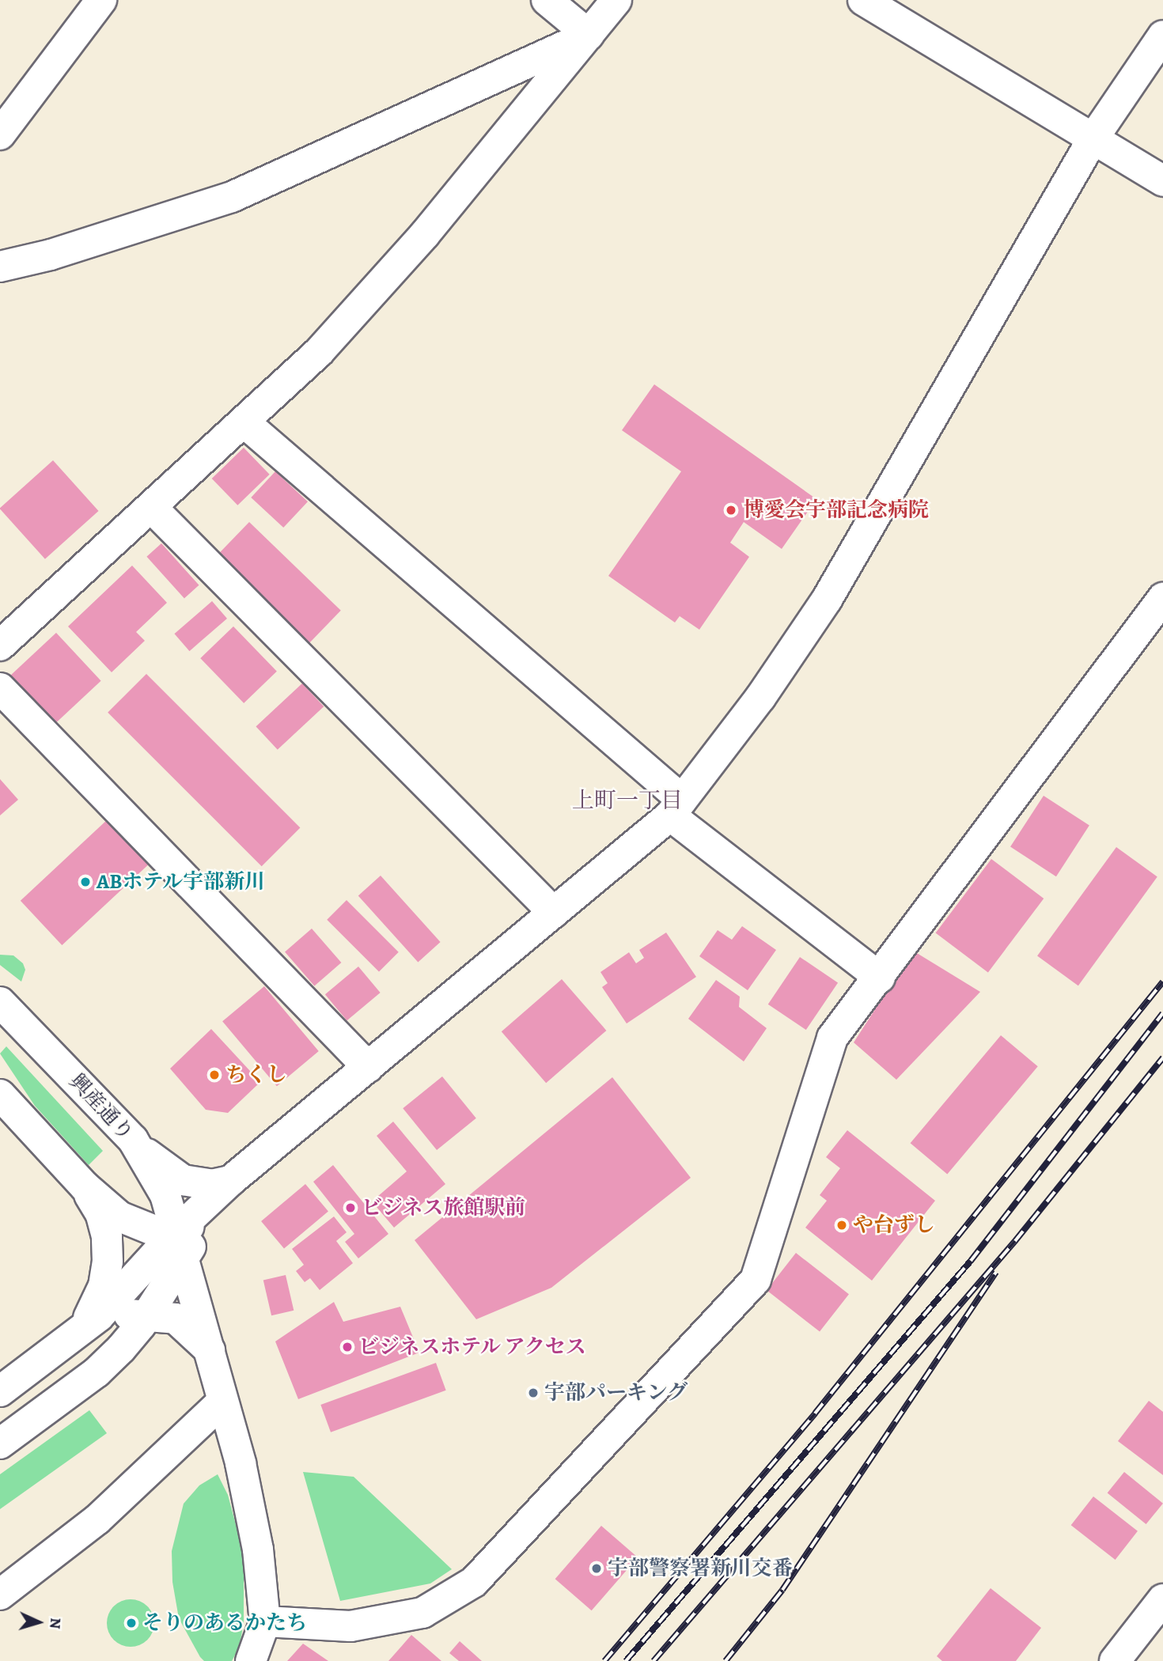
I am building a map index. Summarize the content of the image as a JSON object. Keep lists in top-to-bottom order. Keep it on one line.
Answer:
{"streets":{"street":["興産通り"]},"districts":["上町一丁目"],"places":["博愛会宇部記念病院","ABホテル宇部新川","ちくし","ビジネス旅館駅前","や台ずし","ビジネスホテル アクセス","宇部パーキング","宇部警察署新川交番","そりのあるかたち"],"north":"right"}
